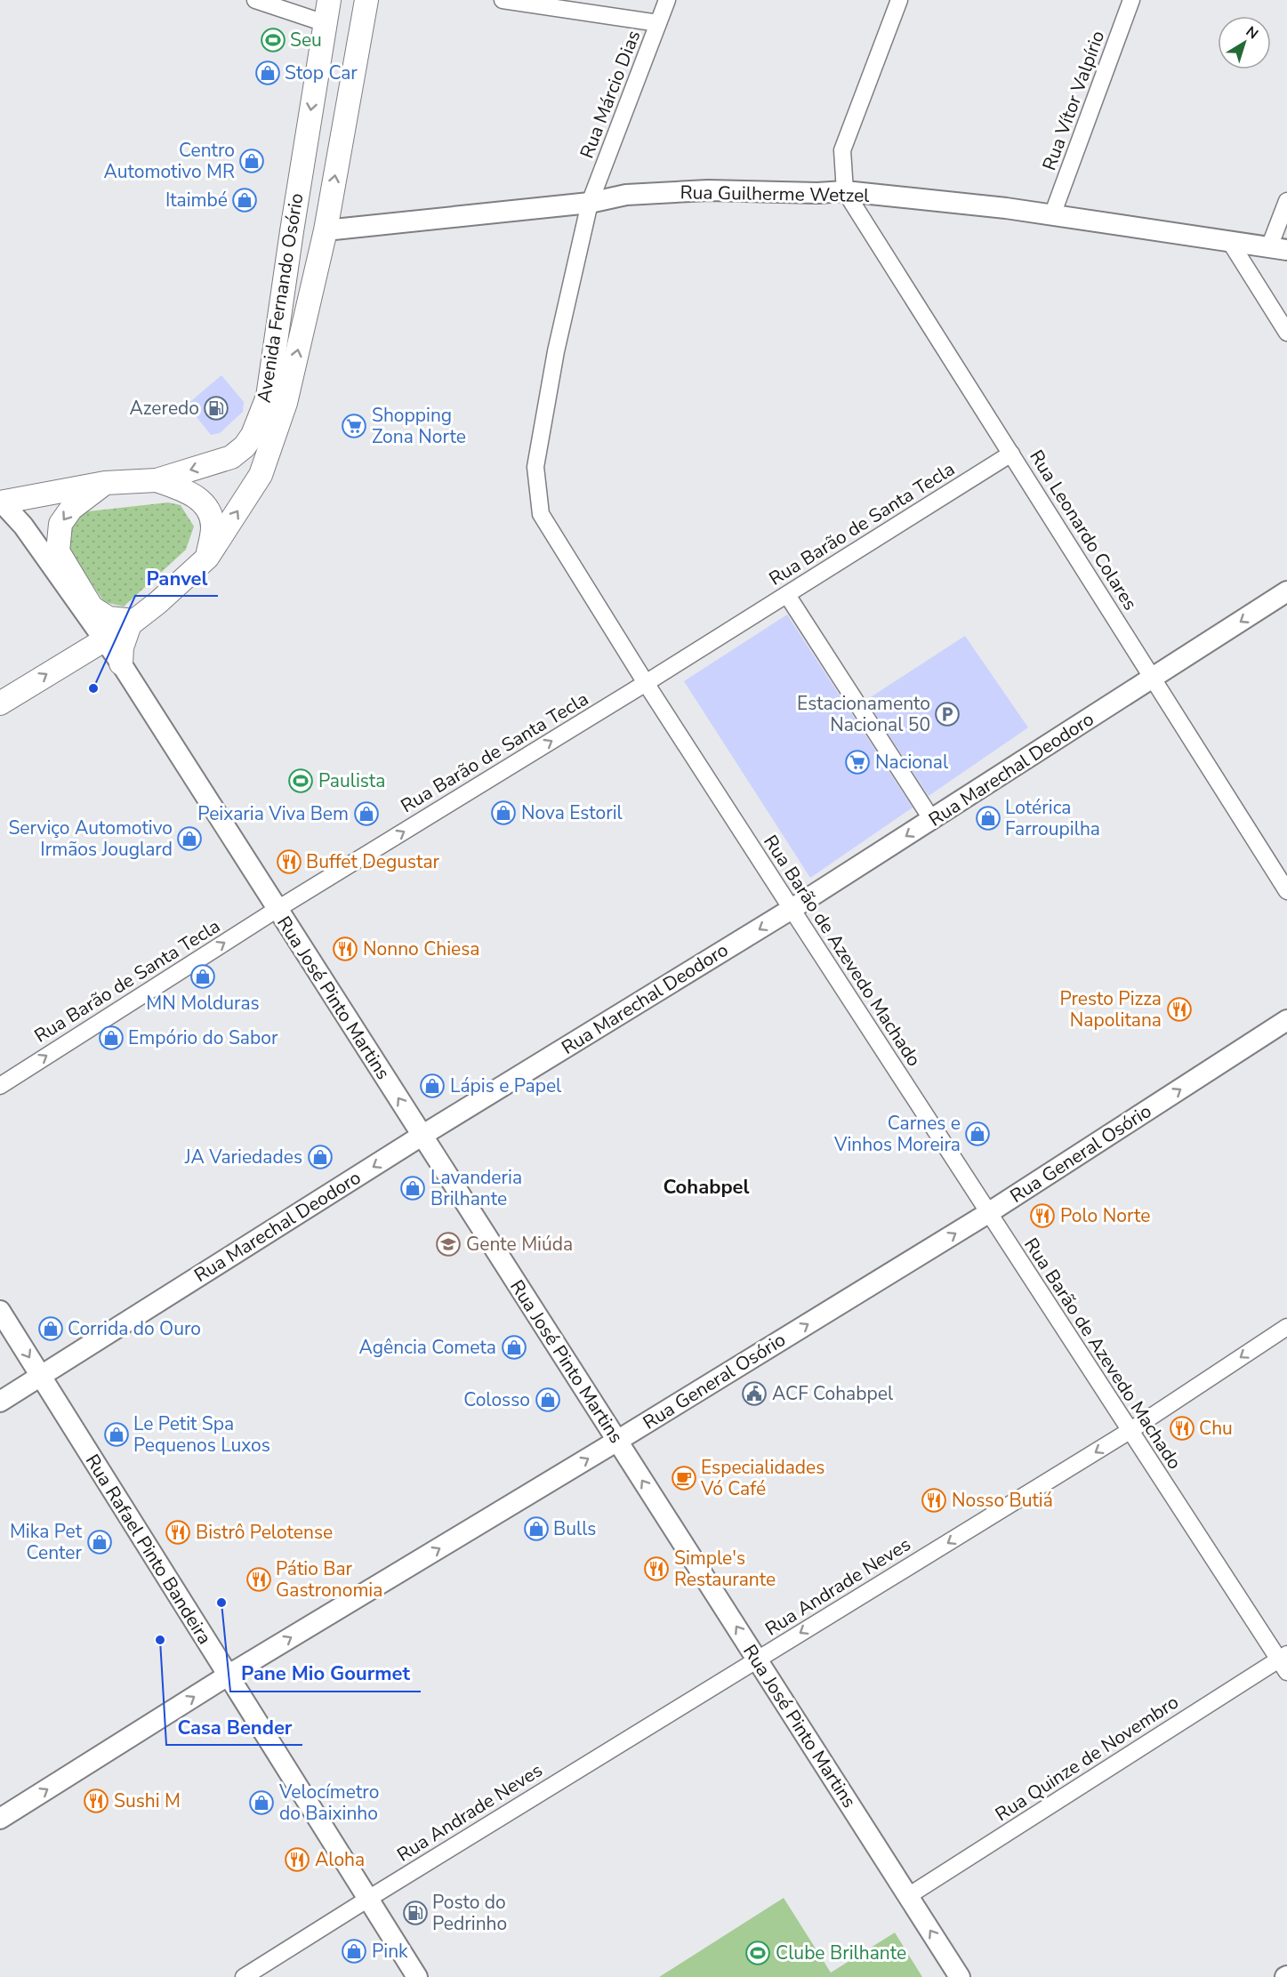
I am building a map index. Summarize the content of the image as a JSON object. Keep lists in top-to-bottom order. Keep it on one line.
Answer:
{"streets":{"main road":["Avenida Fernando Osório"],"street":["Rua Márcio Dias","Rua Vítor Valpírio","Rua Guilherme Wetzel","Rua Barão de Santa Tecla","Rua Leonardo Colares","Rua Marechal Deodoro","Rua Barão de Azevedo Machado","Rua José Pinto Martins","Rua General Osório","Rua Rafael Pinto Bandeira","Rua Andrade Neves","Rua Quinze de Novembro"]},"crossings":[["Rua Márcio Dias","Rua Guilherme Wetzel"],["Rua Márcio Dias","Rua Barão de Azevedo Machado"],["Rua Vítor Valpírio","Rua Guilherme Wetzel"],["Rua Guilherme Wetzel","Avenida Fernando Osório"],["Rua Guilherme Wetzel","Rua Leonardo Colares"],["Rua Guilherme Wetzel","Rua Barão de Azevedo Machado"],["Avenida Fernando Osório","Rua José Pinto Martins"],["Rua Barão de Santa Tecla","Rua Leonardo Colares"],["Rua Barão de Santa Tecla","Rua Barão de Azevedo Machado"],["Rua Barão de Santa Tecla","Rua José Pinto Martins"],["Rua Leonardo Colares","Rua Marechal Deodoro"],["Rua Marechal Deodoro","Rua Barão de Azevedo Machado"],["Rua Marechal Deodoro","Rua José Pinto Martins"],["Rua Marechal Deodoro","Rua Rafael Pinto Bandeira"],["Rua Barão de Azevedo Machado","Rua General Osório"],["Rua Barão de Azevedo Machado","Rua Andrade Neves"],["Rua Barão de Azevedo Machado","Rua Quinze de Novembro"],["Rua José Pinto Martins","Rua General Osório"],["Rua José Pinto Martins","Rua Andrade Neves"],["Rua José Pinto Martins","Rua Quinze de Novembro"],["Rua General Osório","Rua Rafael Pinto Bandeira"],["Rua Rafael Pinto Bandeira","Rua Andrade Neves"]],"one_way":["Rua Barão de Santa Tecla","Rua Marechal Deodoro","Rua José Pinto Martins","Rua General Osório","Rua Andrade Neves"],"districts":["Cohabpel"],"places":{"sports":["Seu","Paulista","Clube Brilhante"],"shop":["Stop Car","Centro Automotivo MR","Itaimbé","Nova Estoril","Peixaria Viva Bem","Lotérica Farroupilha","Serviço Automotivo Irmãos Jouglard","MN Molduras","Empório do Sabor","Lápis e Papel","Carnes e Vinhos Moreira","JA Variedades","Lavanderia Brilhante","Corrida do Ouro","Agência Cometa","Colosso","Le Petit Spa Pequenos Luxos","Bulls","Mika Pet Center","Velocímetro do Baixinho","Pink"],"fuel station":["Azeredo","Posto do Pedrinho"],"supermarket":["Shopping Zona Norte","Nacional"],"other":["Panvel","Pane Mio Gourmet","Casa Bender"],"parking":["Estacionamento Nacional 50"],"restaurant":["Buffet Degustar","Nonno Chiesa","Presto Pizza Napolitana","Polo Norte","Chu","Nosso Butiá","Bistrô Pelotense","Simple's Restaurante","Pátio Bar Gastronomia","Sushi M","Aloha"],"school or university":["Gente Miúda"],"public building":["ACF Cohabpel"],"cafe":["Especialidades Vó Café"]},"north":"top right"}
